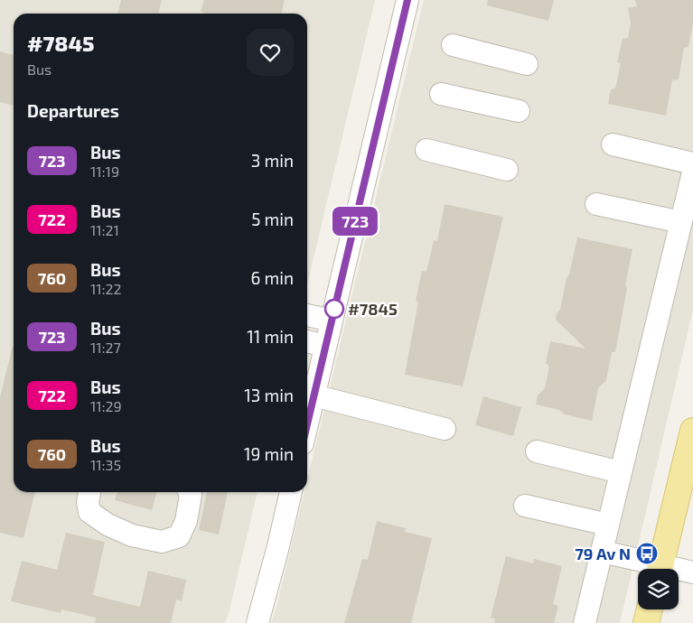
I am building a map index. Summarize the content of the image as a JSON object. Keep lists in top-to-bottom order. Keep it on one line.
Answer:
{"places":{"other":["#7845"],"bus stop":["79 Av N"]},"lines":["bus line 723"],"page":{"on_map":"723","heading":[["#7845","Bus"],"Departures"],"list":[{"mark":"723","name":"Bus","note":"11:19","value":"3 min"},{"mark":"722","name":"Bus","note":"11:21","value":"5 min"},{"mark":"760","name":"Bus","note":"11:22","value":"6 min"},{"mark":"723","name":"Bus","note":"11:27","value":"11 min"},{"mark":"722","name":"Bus","note":"11:29","value":"13 min"},{"mark":"760","name":"Bus","note":"11:35","value":"19 min"}]}}
